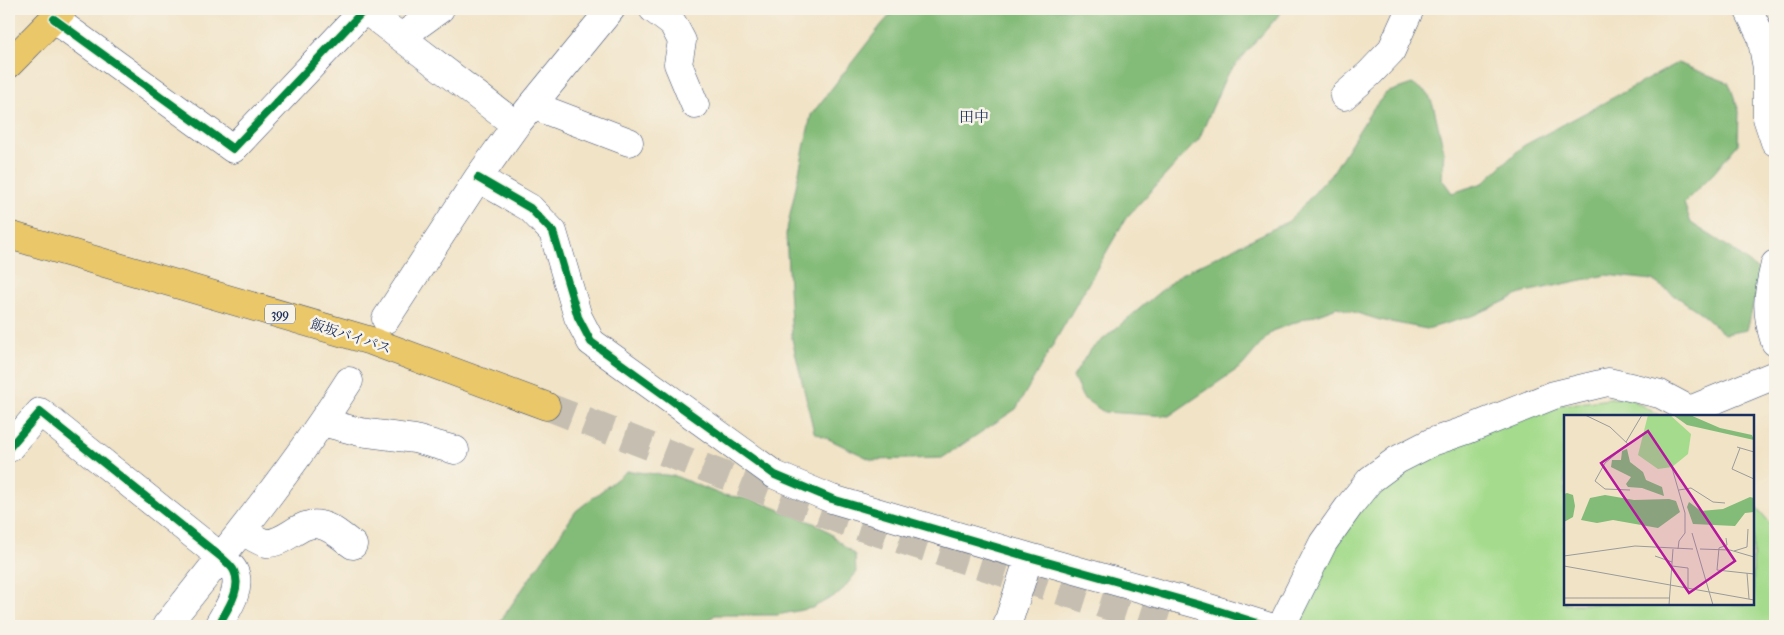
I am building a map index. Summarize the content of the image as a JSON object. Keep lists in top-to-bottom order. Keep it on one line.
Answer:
{"streets":{"main road":["399","飯坂バイパス"]},"districts":["田中"]}
